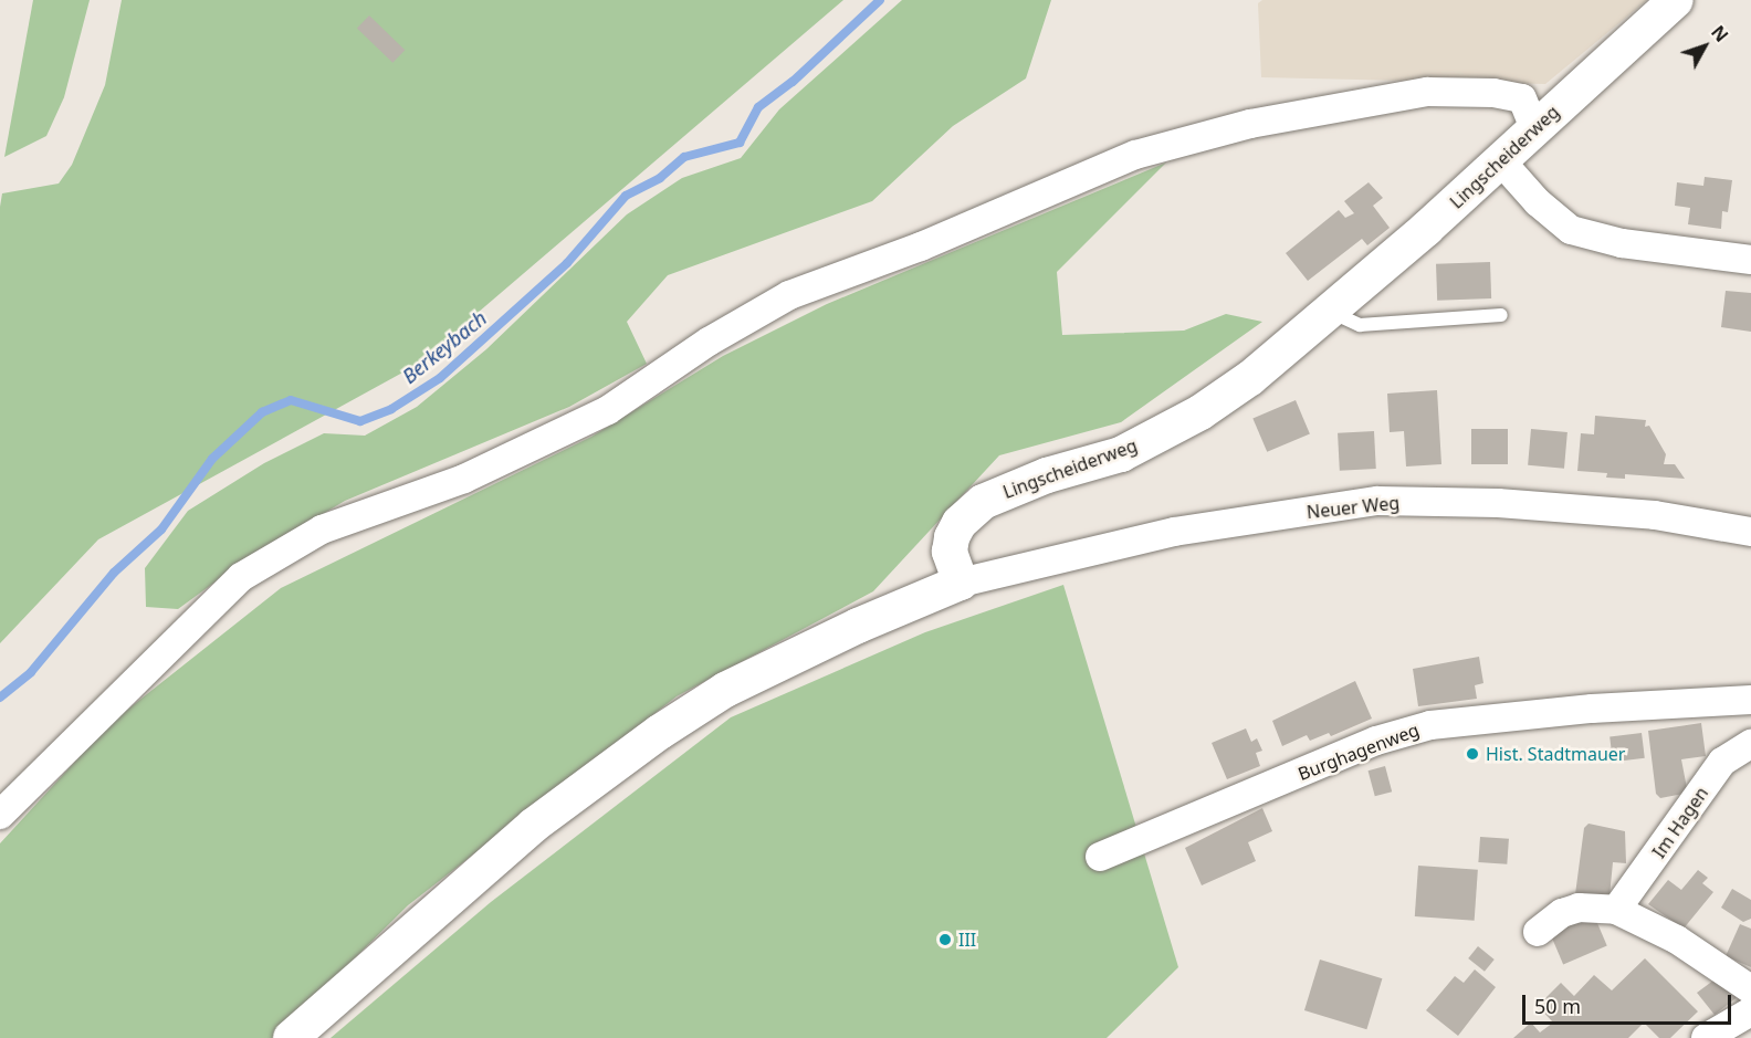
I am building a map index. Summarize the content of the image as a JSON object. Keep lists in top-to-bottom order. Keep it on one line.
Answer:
{"streets":{"street":["Lingscheiderweg","Neuer Weg","Burghagenweg","Im Hagen"]},"crossings":[["Lingscheiderweg","Neuer Weg"]],"water":["Berkeybach"],"places":["Hist. Stadtmauer","III"],"scale_bar":"50 m","north":"top right"}
